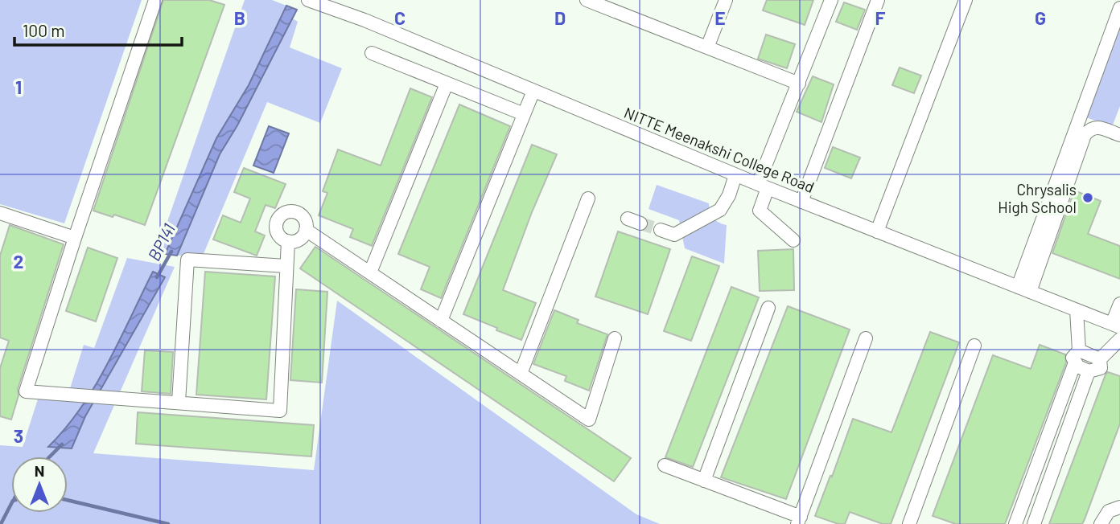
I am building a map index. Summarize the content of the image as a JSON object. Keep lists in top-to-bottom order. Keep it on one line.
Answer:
{"streets":{"street":["NITTE Meenakshi College Road"]},"water":["BP141"],"places":["Chrysalis High School"],"scale_bar":"100 m","north":"top","grid":{"columns":["B","C","D","E","F","G"],"rows":["1","2","3"]}}
